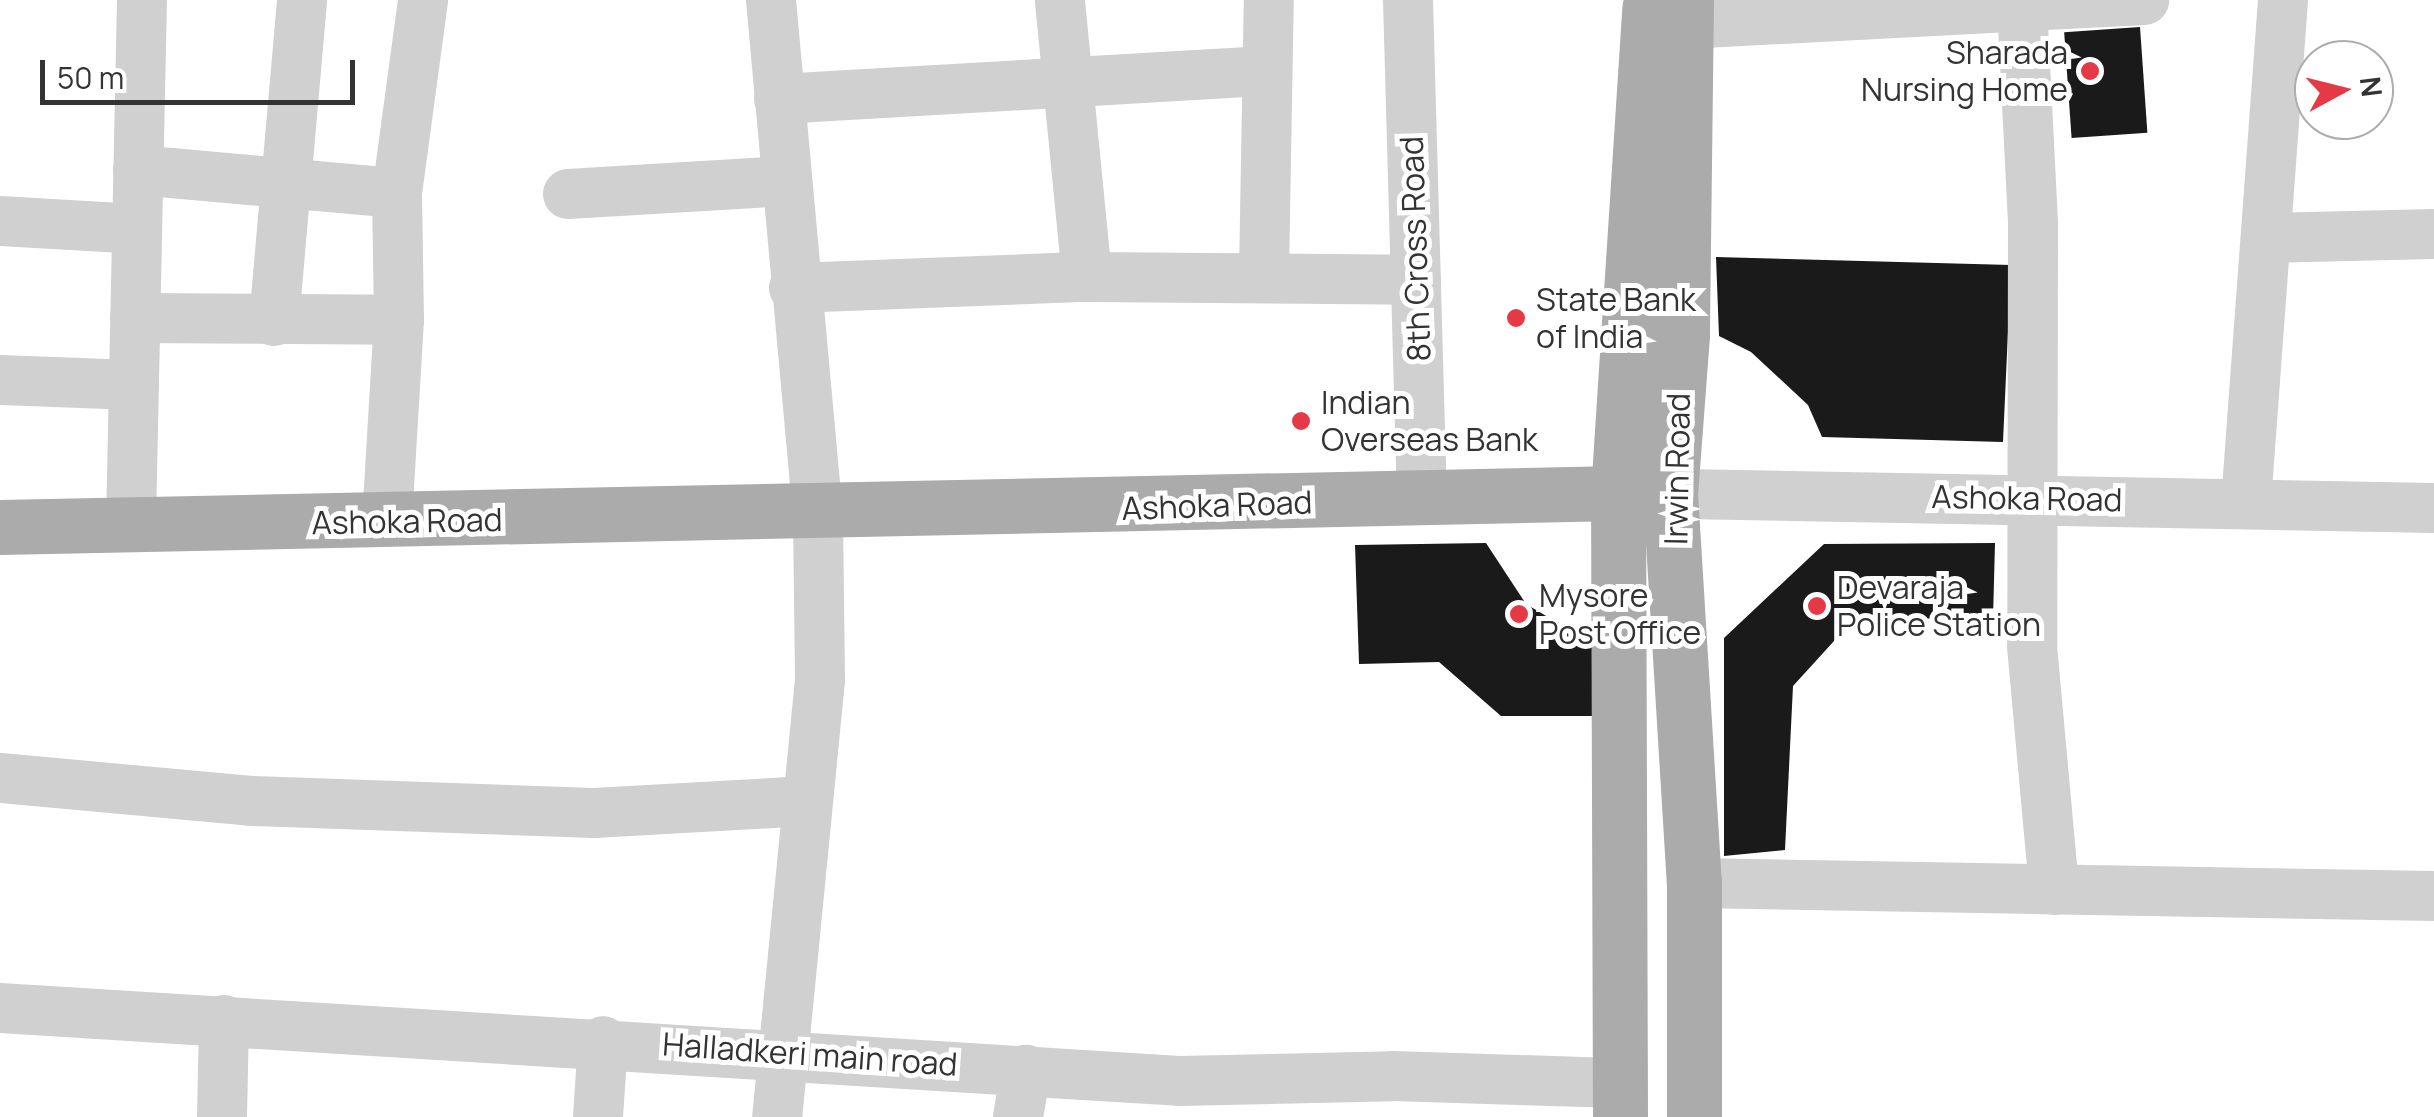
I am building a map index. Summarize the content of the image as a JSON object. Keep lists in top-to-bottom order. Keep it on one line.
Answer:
{"streets":{"main road":["Irwin Road","Ashoka Road"],"street":["8th Cross Road","Halladkeri main road"]},"crossings":[["8th Cross Road","Ashoka Road"],["Irwin Road","Ashoka Road"],["Irwin Road","Halladkeri main road"]],"places":["Sharada Nursing Home","State Bank of India","Indian Overseas Bank","Devaraja Police Station","Mysore Post Office"],"scale_bar":"50 m","north":"right"}
